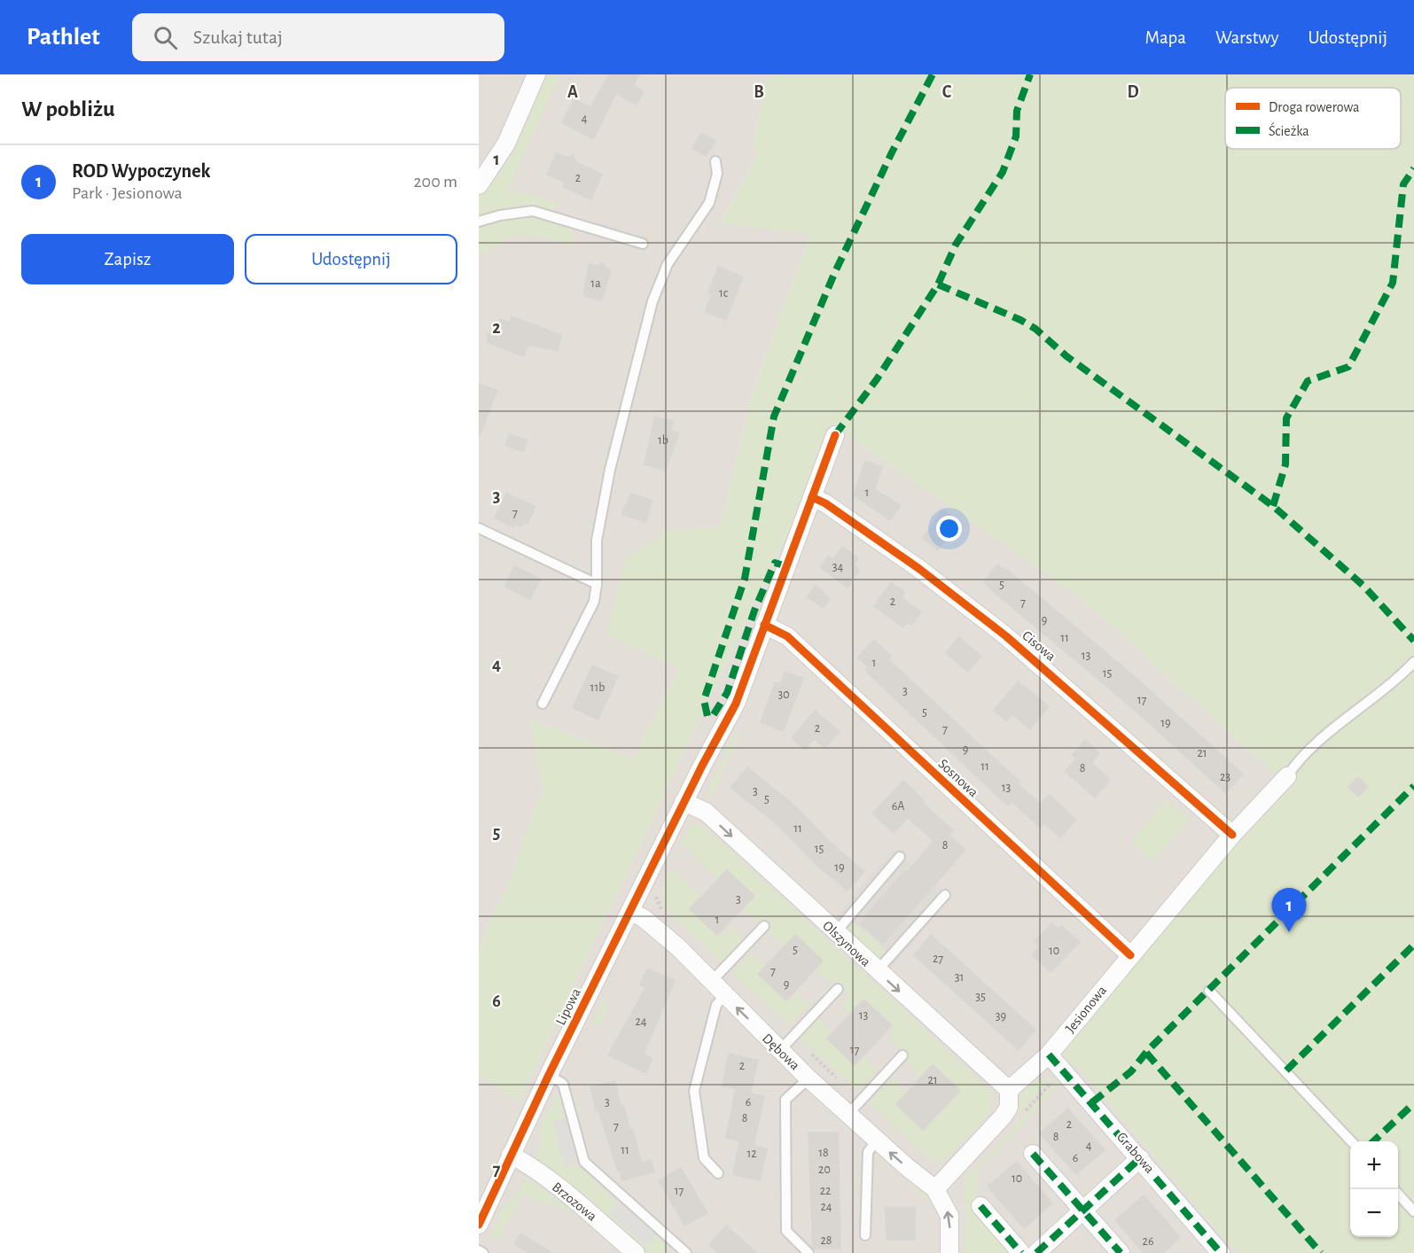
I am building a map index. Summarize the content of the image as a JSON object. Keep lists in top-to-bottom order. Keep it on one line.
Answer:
{"streets":{"street":["Cisowa","Sosnowa","Olszynowa","Lipowa","Jesionowa","Dębowa","Grabowa","Brzozowa"]},"crossings":[["Cisowa","Lipowa"],["Cisowa","Jesionowa"],["Sosnowa","Lipowa"],["Sosnowa","Jesionowa"],["Olszynowa","Lipowa"],["Olszynowa","Jesionowa"],["Lipowa","Dębowa"],["Lipowa","Brzozowa"],["Jesionowa","Grabowa"]],"one_way":["Olszynowa","Dębowa"],"house_numbers":["4","2","1a","1c","1b","1","7","34","5","2","7","9","11","13","1","15","11b","3","30","17","5","19","2","7","9","21","11","8","23","13","3","5","6A","11","8","15","19","3","1","5","10","27","7","31","9","35","13","39","24","17","2","21","3","6","8","2","7","8","4","11","18","12","6","20","10","17","22","24","28","26"],"legend":["Droga rowerowa","Ścieżka"],"page":{"header":"Pathlet","search":"Szukaj tutaj","nav":["Mapa","Warstwy","Udostępnij"],"heading":"W pobliżu","list":[{"mark":"1","name":"ROD Wypoczynek","note":"Park · Jesionowa","value":"200 m"}],"buttons":["Zapisz","Udostępnij"],"pins":"1","map_buttons":["+","−"]},"grid":{"columns":["A","B","C","D"],"rows":["1","2","3","4","5","6","7"]}}
